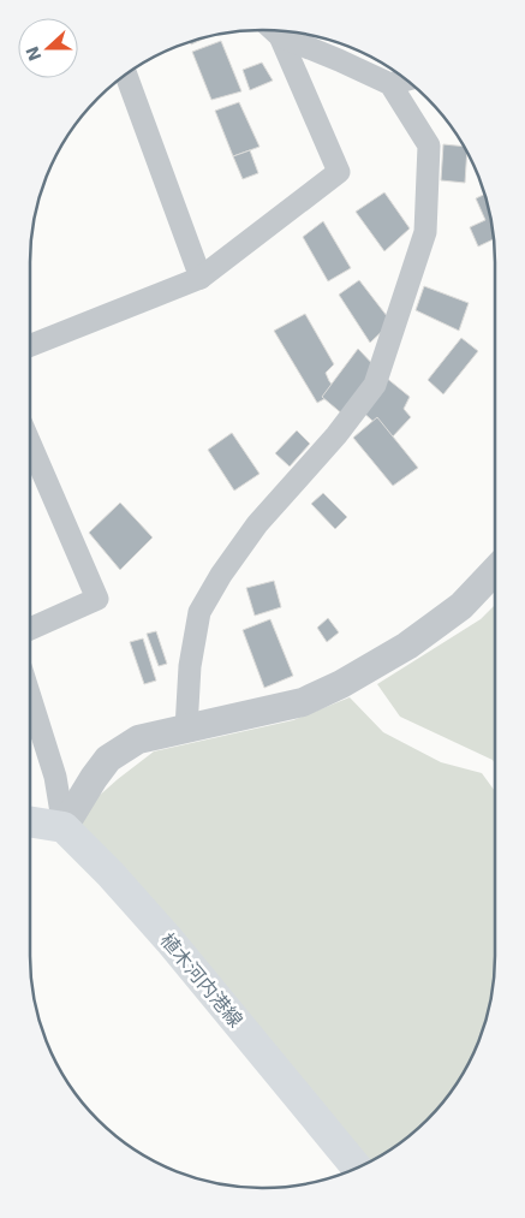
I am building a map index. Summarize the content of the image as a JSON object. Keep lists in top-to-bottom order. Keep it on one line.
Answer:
{"streets":{"main road":["植木河内港線"]},"north":"left"}
